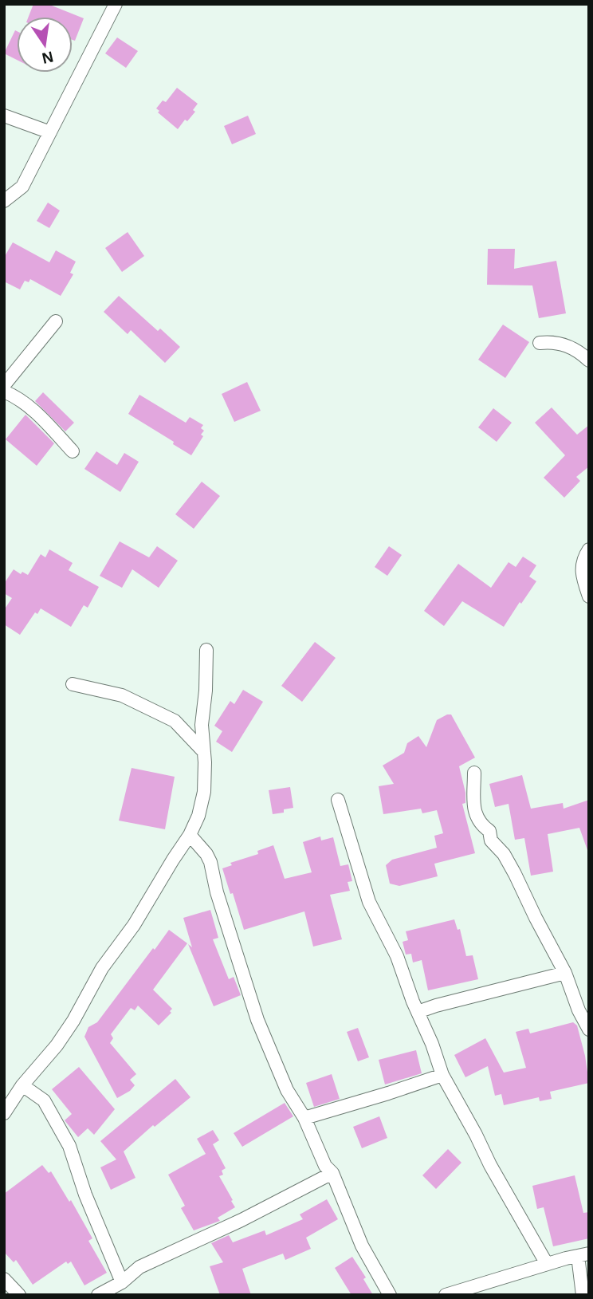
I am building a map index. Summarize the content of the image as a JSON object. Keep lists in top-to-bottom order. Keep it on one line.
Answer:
{"north":"bottom"}
